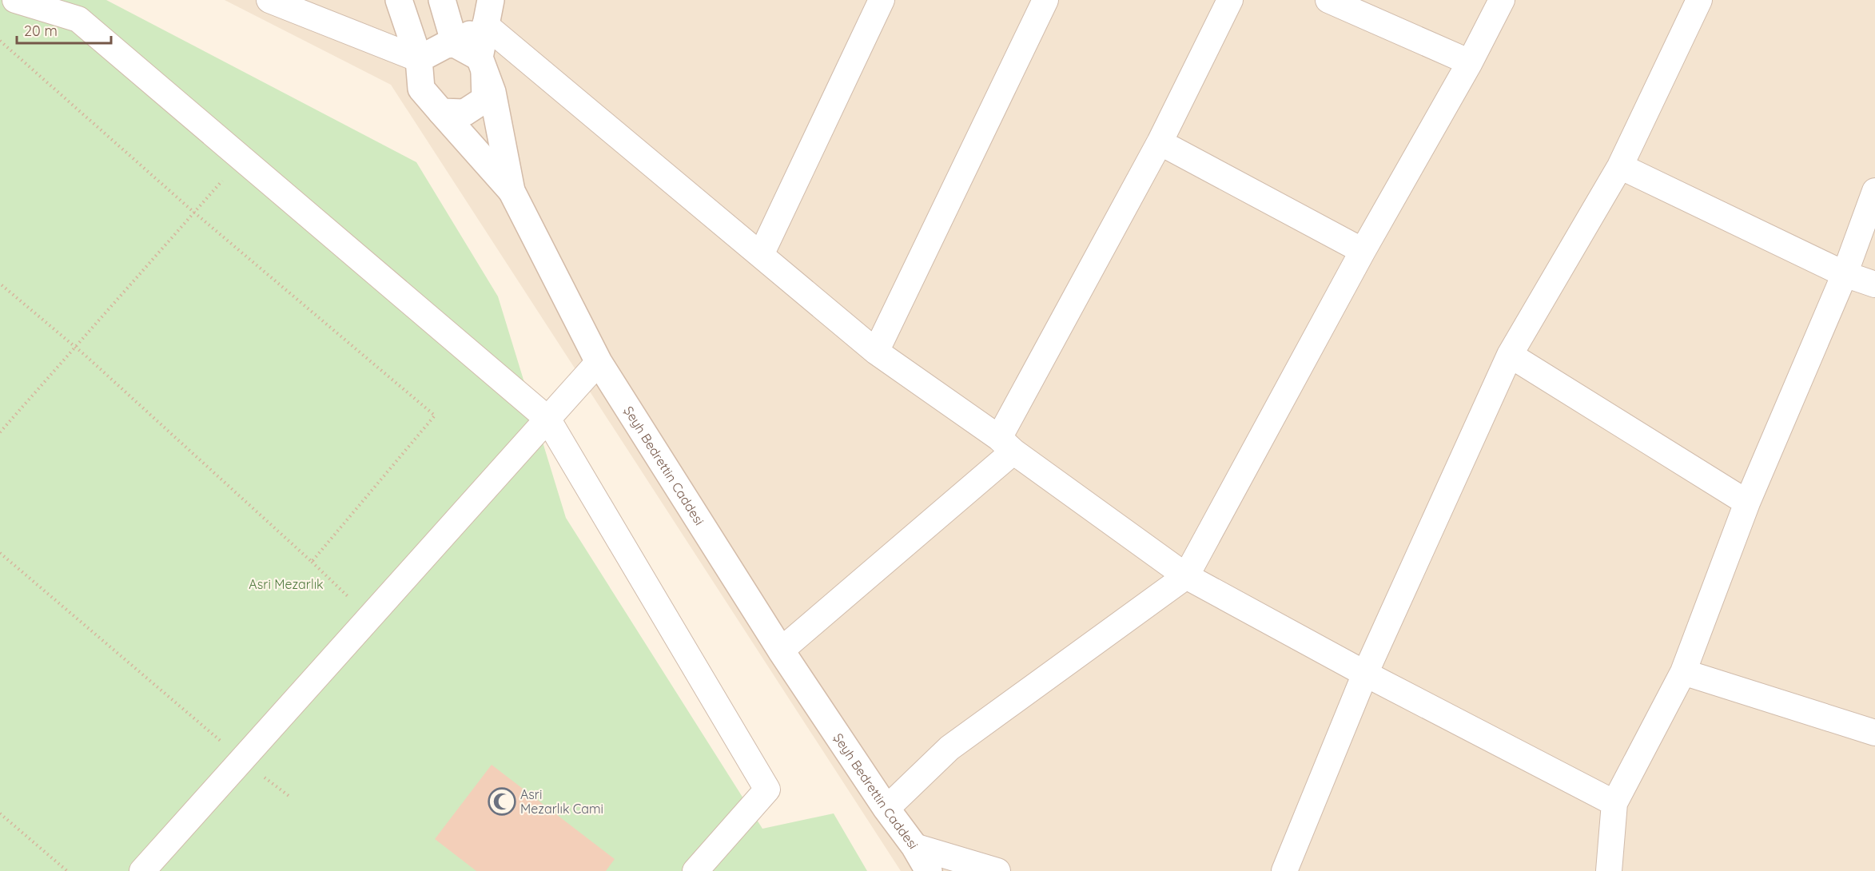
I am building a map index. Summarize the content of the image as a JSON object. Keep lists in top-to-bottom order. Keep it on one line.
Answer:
{"streets":{"main road":["Şeyh Bedrettin Caddesi"]},"parks":["Asri Mezarlık"],"places":{"mosque":["Asri Mezarlık Cami"]},"scale_bar":"20 m"}
